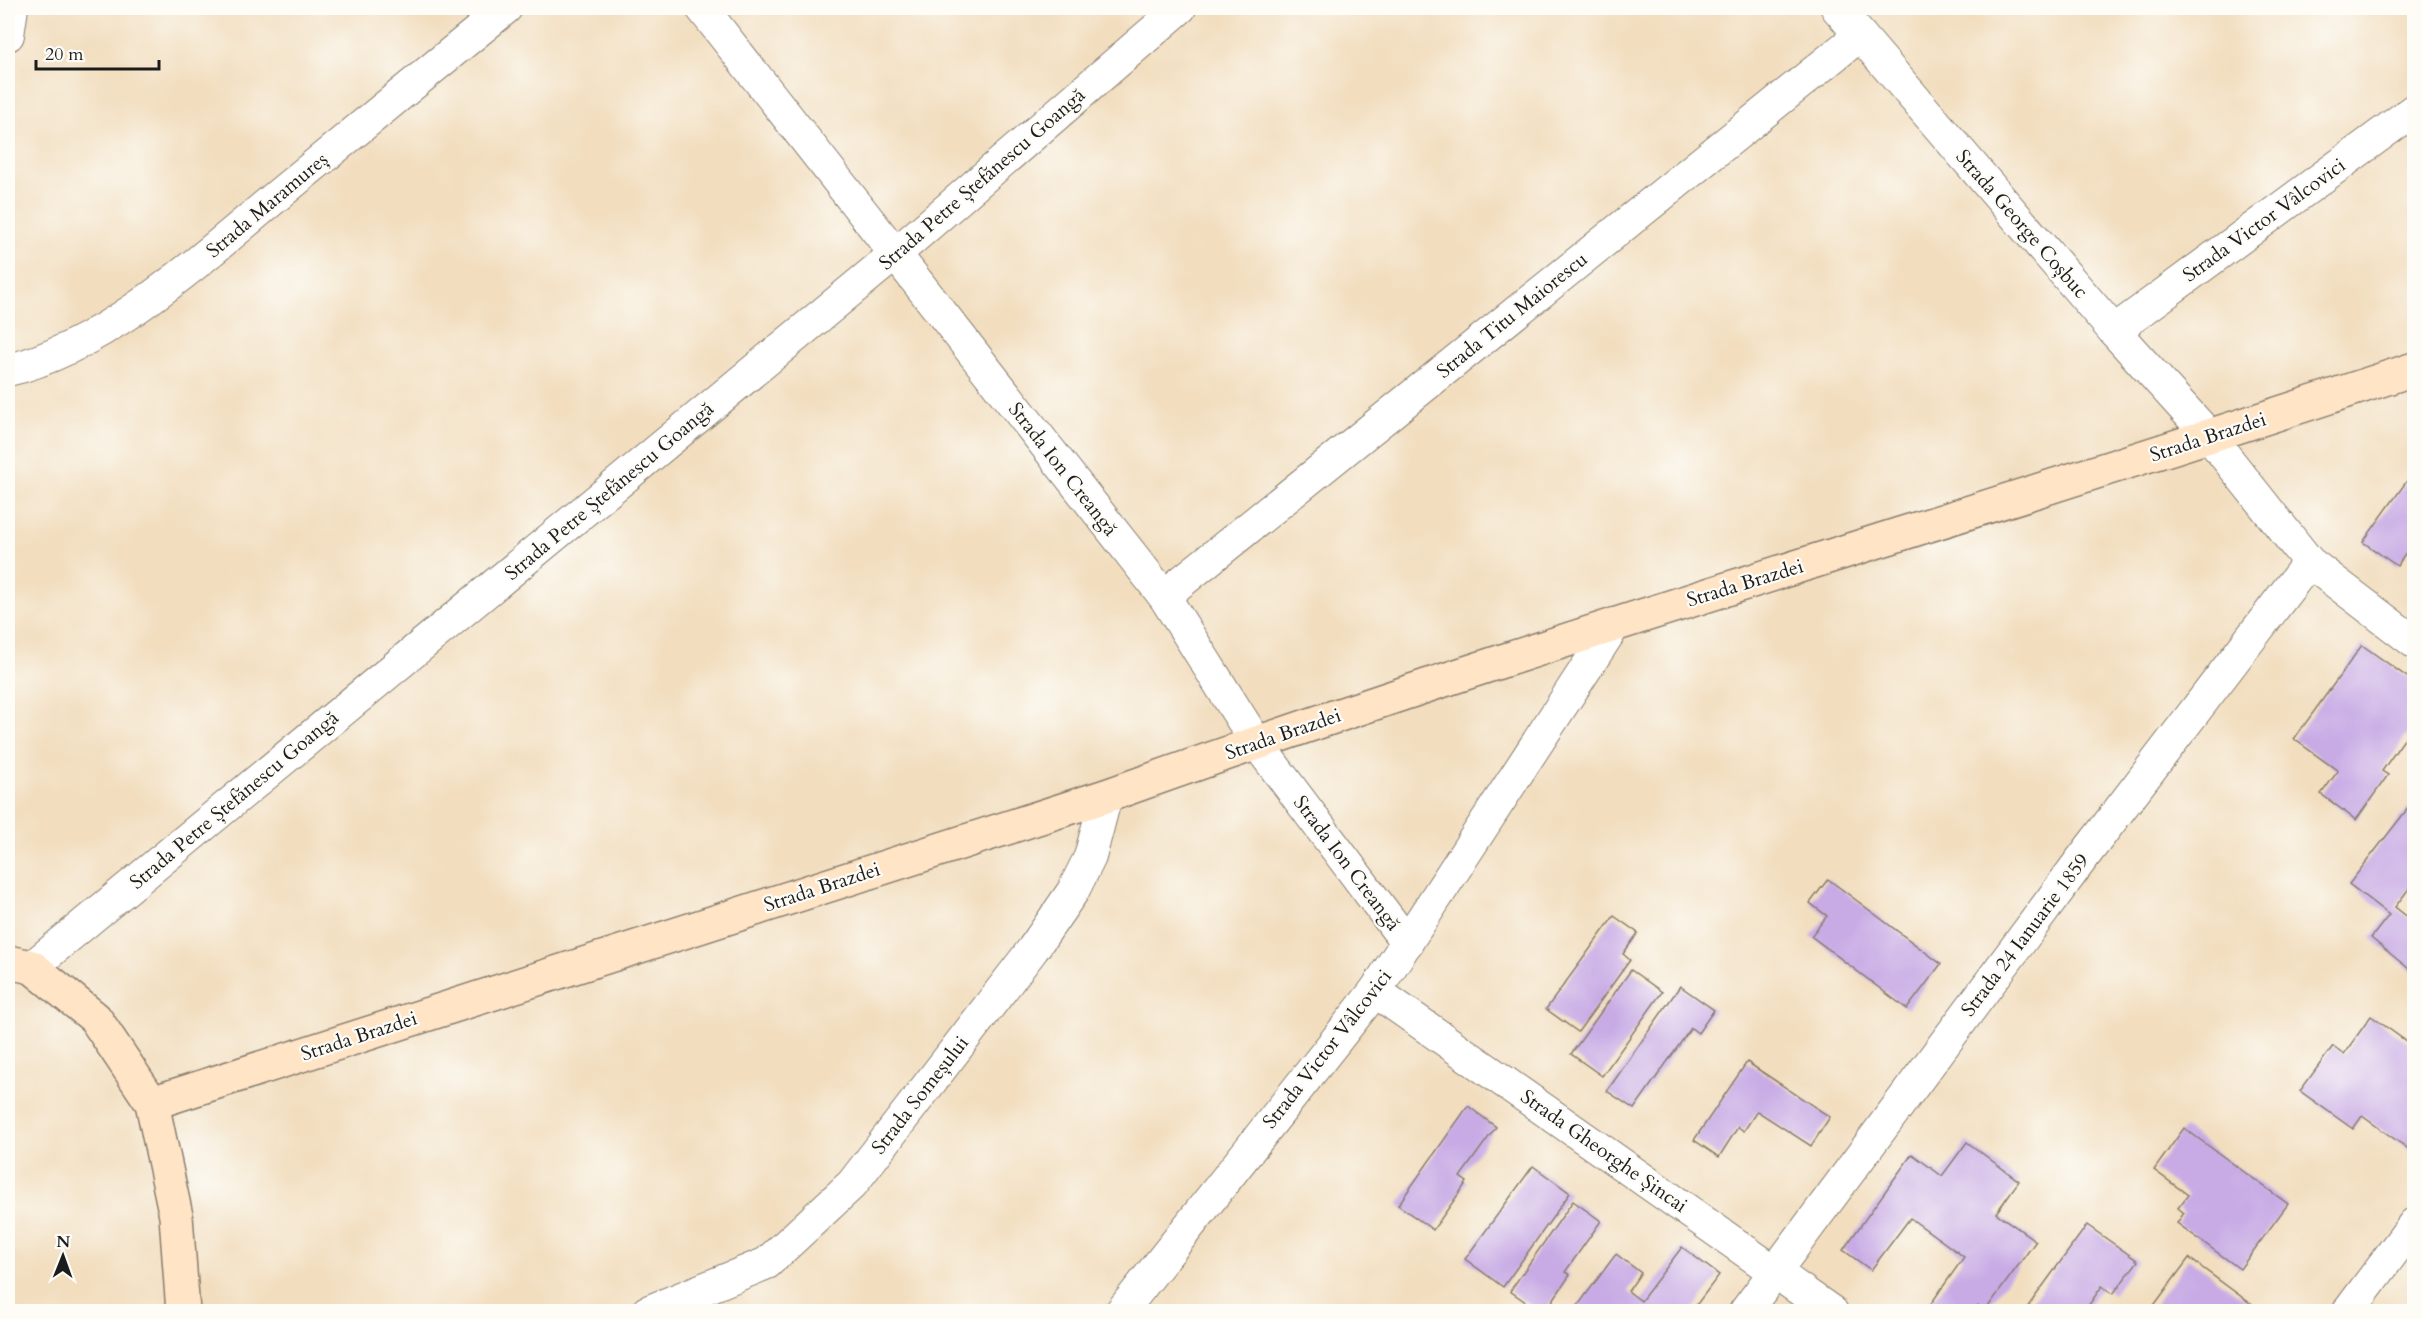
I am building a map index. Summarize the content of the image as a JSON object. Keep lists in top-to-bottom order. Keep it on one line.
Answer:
{"streets":{"street":["Strada Petre Ștefănescu Goangă","Strada Maramureș","Strada Victor Vâlcovici","Strada George Coșbuc","Strada Titu Maiorescu","Strada Brazdei","Strada Ion Creangă","Strada 24 Ianuarie 1859","Strada Someșului","Strada Gheorghe Șincai"]},"crossings":[["Strada Petre Ștefănescu Goangă","Strada Ion Creangă"],["Strada Victor Vâlcovici","Strada George Coșbuc"],["Strada Victor Vâlcovici","Strada Brazdei"],["Strada Victor Vâlcovici","Strada Ion Creangă"],["Strada Victor Vâlcovici","Strada Gheorghe Șincai"],["Strada George Coșbuc","Strada Titu Maiorescu"],["Strada George Coșbuc","Strada Brazdei"],["Strada George Coșbuc","Strada 24 Ianuarie 1859"],["Strada Titu Maiorescu","Strada Ion Creangă"],["Strada Brazdei","Strada Ion Creangă"],["Strada Brazdei","Strada Someșului"],["Strada 24 Ianuarie 1859","Strada Gheorghe Șincai"]],"scale_bar":"20 m","north":"top"}
